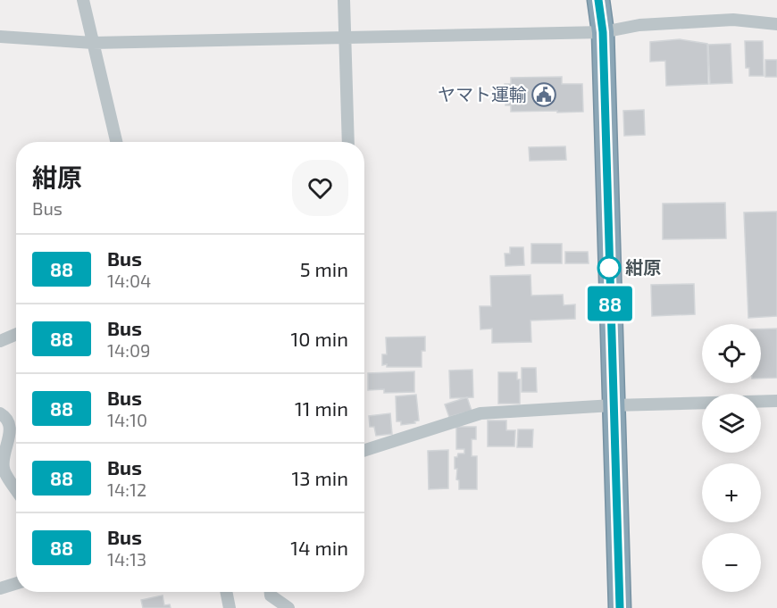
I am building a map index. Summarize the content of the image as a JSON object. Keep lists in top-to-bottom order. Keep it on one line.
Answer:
{"places":{"public building":["ヤマト運輸"],"other":["紺原"]},"lines":["bus line 88"],"page":{"on_map":"88","heading":["紺原","Bus"],"list":[{"mark":"88","name":"Bus","note":"14:04","value":"5 min"},{"mark":"88","name":"Bus","note":"14:09","value":"10 min"},{"mark":"88","name":"Bus","note":"14:10","value":"11 min"},{"mark":"88","name":"Bus","note":"14:12","value":"13 min"},{"mark":"88","name":"Bus","note":"14:13","value":"14 min"}],"map_buttons":["+","−"]}}
